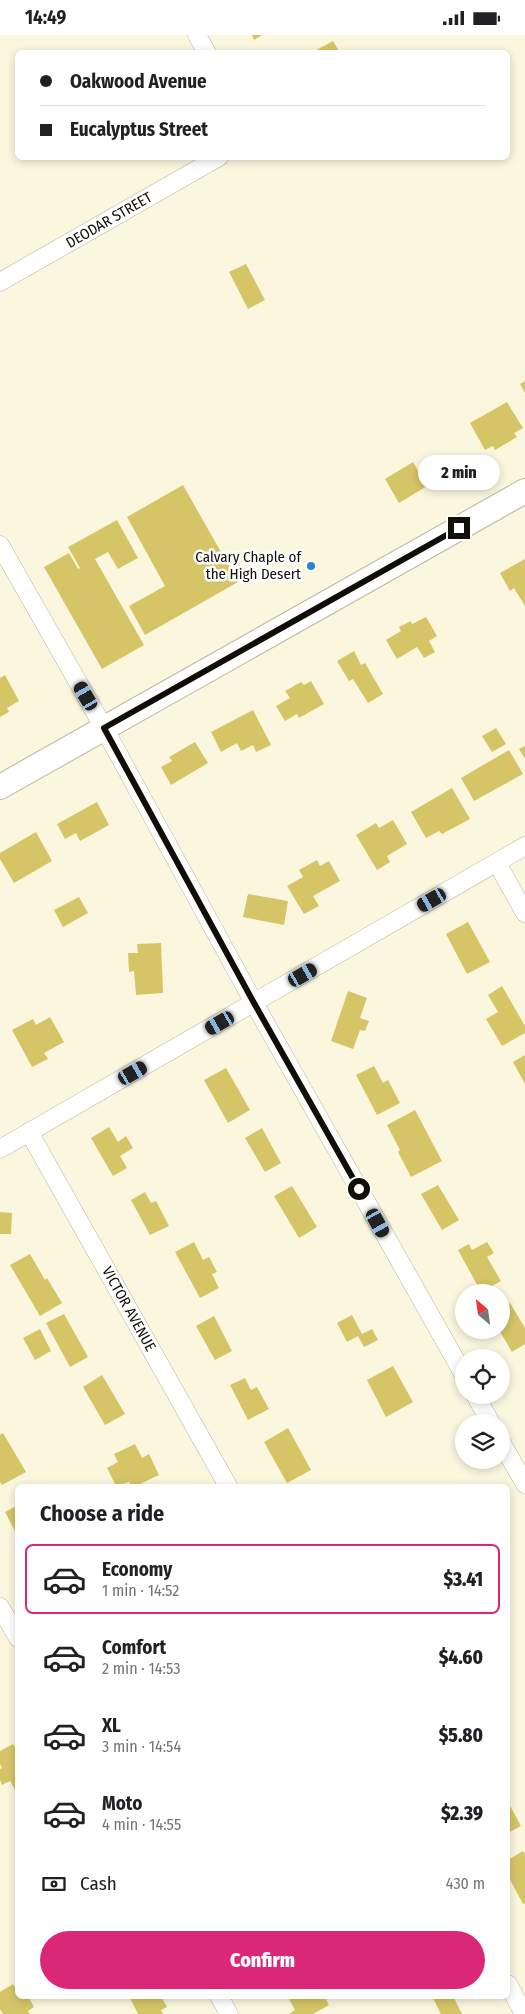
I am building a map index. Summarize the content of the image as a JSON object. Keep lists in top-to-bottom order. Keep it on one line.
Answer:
{"streets":{"street":["DEODAR STREET","VICTOR AVENUE"]},"places":["Calvary Chaple of the High Desert"],"north":"top left","page":{"status":"14:49","banner":["Oakwood Avenue","Eucalyptus Street"],"bubble":"2 min","heading":"Choose a ride","list":[{"name":"Economy","note":"1 min · 14:52","value":"$3.41"},{"name":"Comfort","note":"2 min · 14:53","value":"$4.60"},{"name":"XL","note":"3 min · 14:54","value":"$5.80"},{"name":"Moto","note":"4 min · 14:55","value":"$2.39"}],"pay":["Cash","430 m"],"buttons":"Confirm"}}
